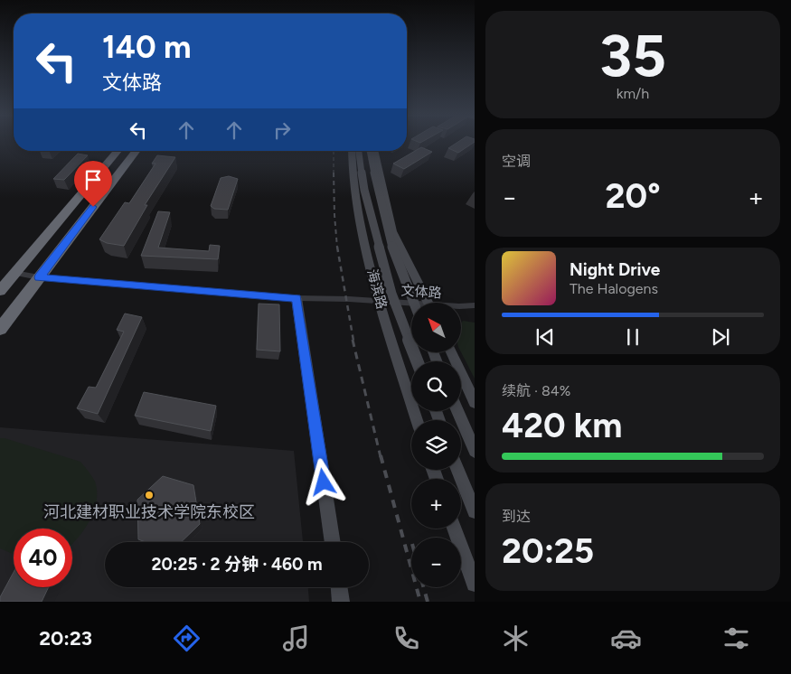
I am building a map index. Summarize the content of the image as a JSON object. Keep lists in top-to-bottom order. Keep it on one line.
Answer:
{"streets":{"street":["海滨路","文体路"]},"crossings":[["海滨路","文体路"]],"places":["河北建材职业技术学院东校区"],"north":"top left","page":{"tile":[["35","km/h"],"空调",["续航 · 84%","420 km"],["到达","20:25"]],"turn":["140 m","文体路"],"heat":["−","20°","+"],"song":["Night Drive","The Halogens"],"map_buttons":["+","−"],"limit":"40","trip":"20:25 · 2 分钟 · 460 m","tabs":"20:23"}}
